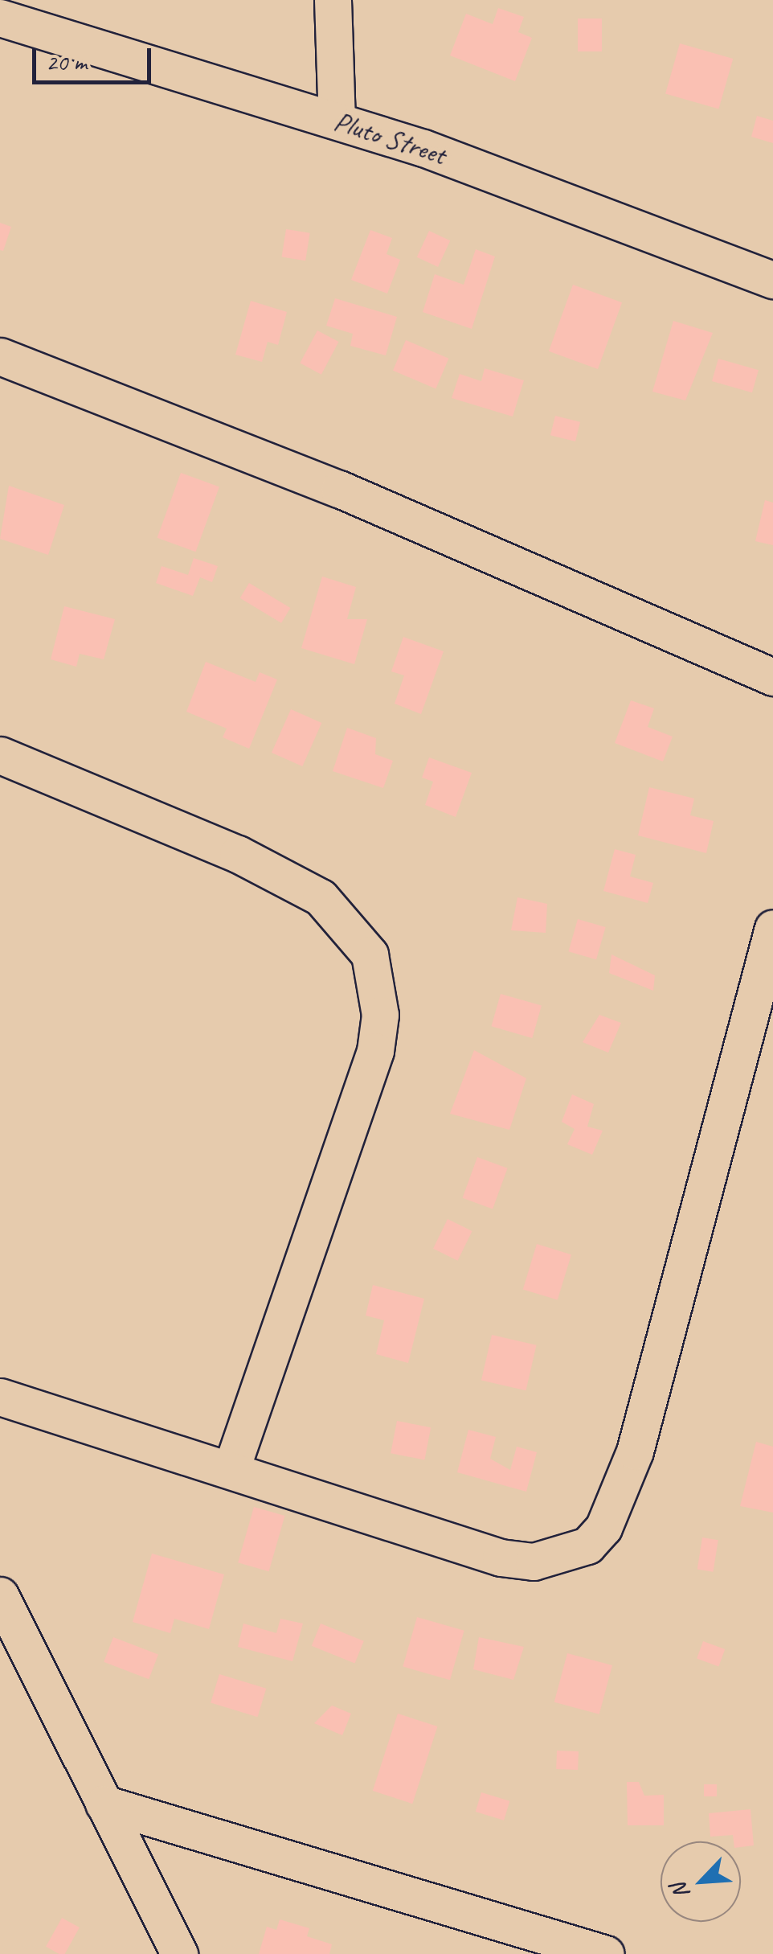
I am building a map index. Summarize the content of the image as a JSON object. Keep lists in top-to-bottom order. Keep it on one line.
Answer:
{"streets":{"street":["Pluto Street"]},"scale_bar":"20 m","north":"bottom left"}
